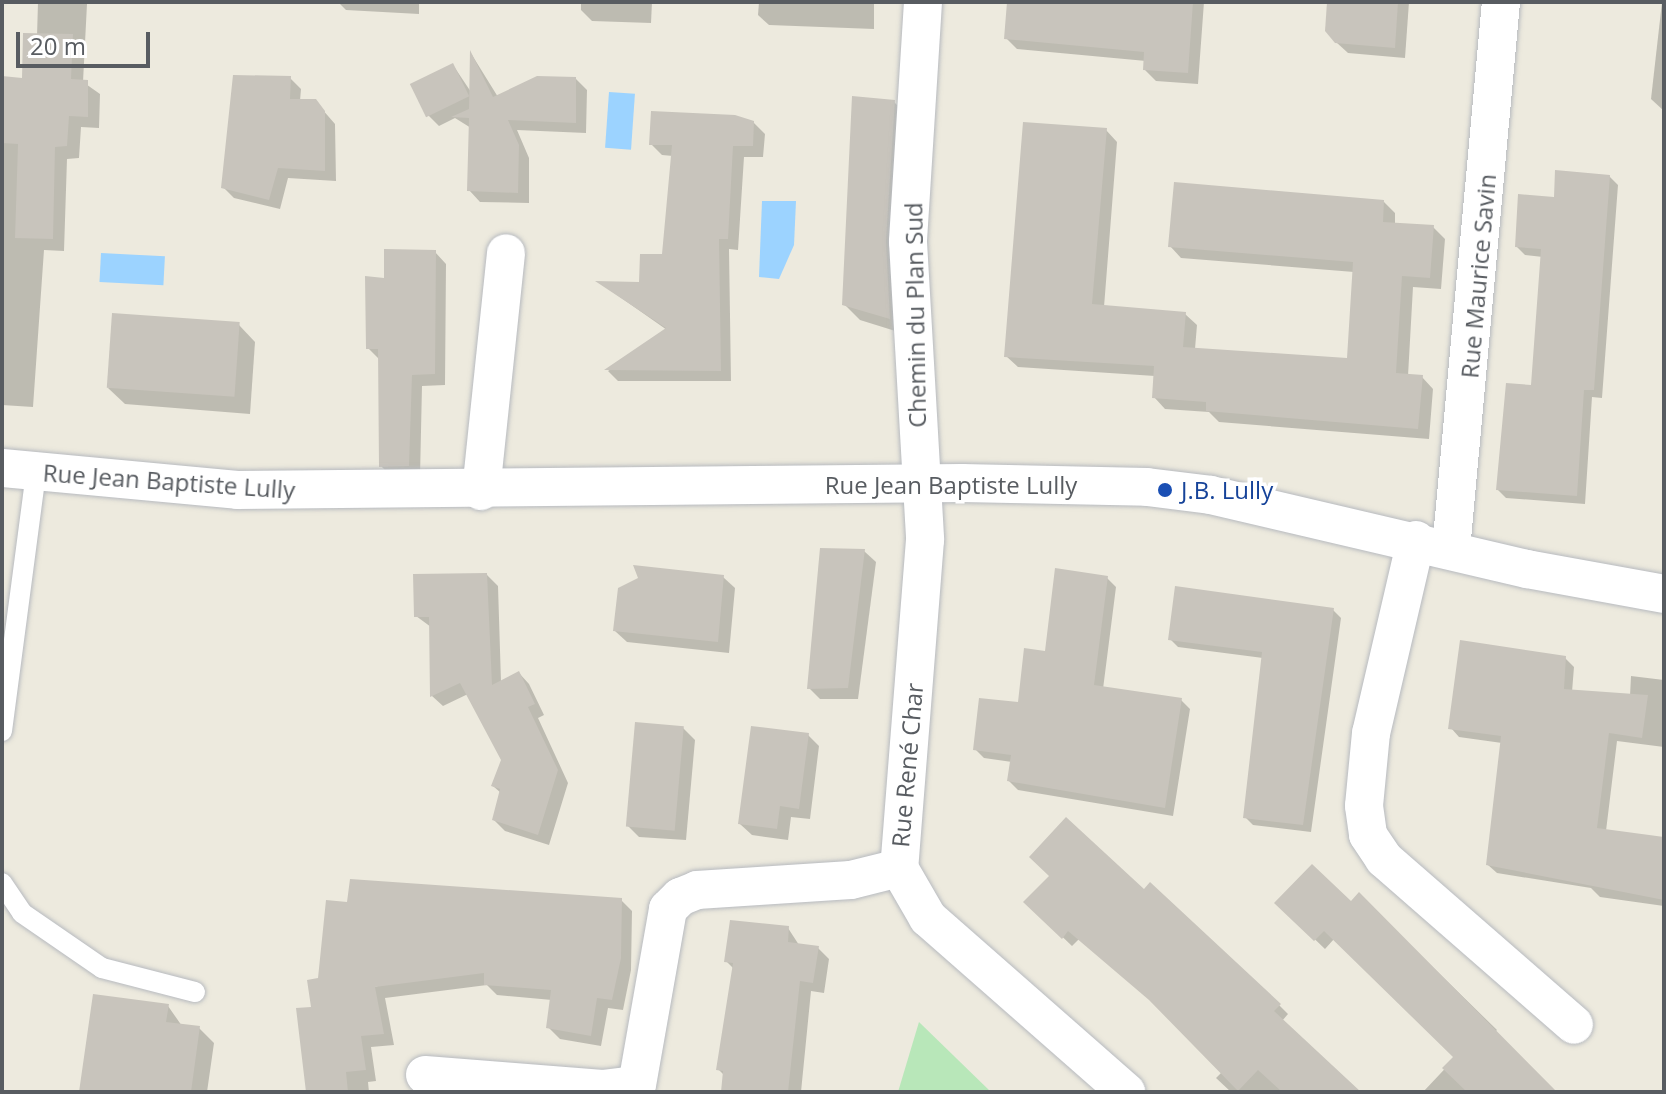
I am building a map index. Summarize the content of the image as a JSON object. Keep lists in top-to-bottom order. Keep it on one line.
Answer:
{"streets":{"street":["Rue Maurice Savin","Chemin du Plan Sud","Rue Jean Baptiste Lully","Rue René Char"]},"crossings":[["Rue Maurice Savin","Rue Jean Baptiste Lully"],["Chemin du Plan Sud","Rue Jean Baptiste Lully"],["Chemin du Plan Sud","Rue René Char"],["Rue Jean Baptiste Lully","Rue René Char"]],"places":["J.B. Lully"],"scale_bar":"20 m"}
